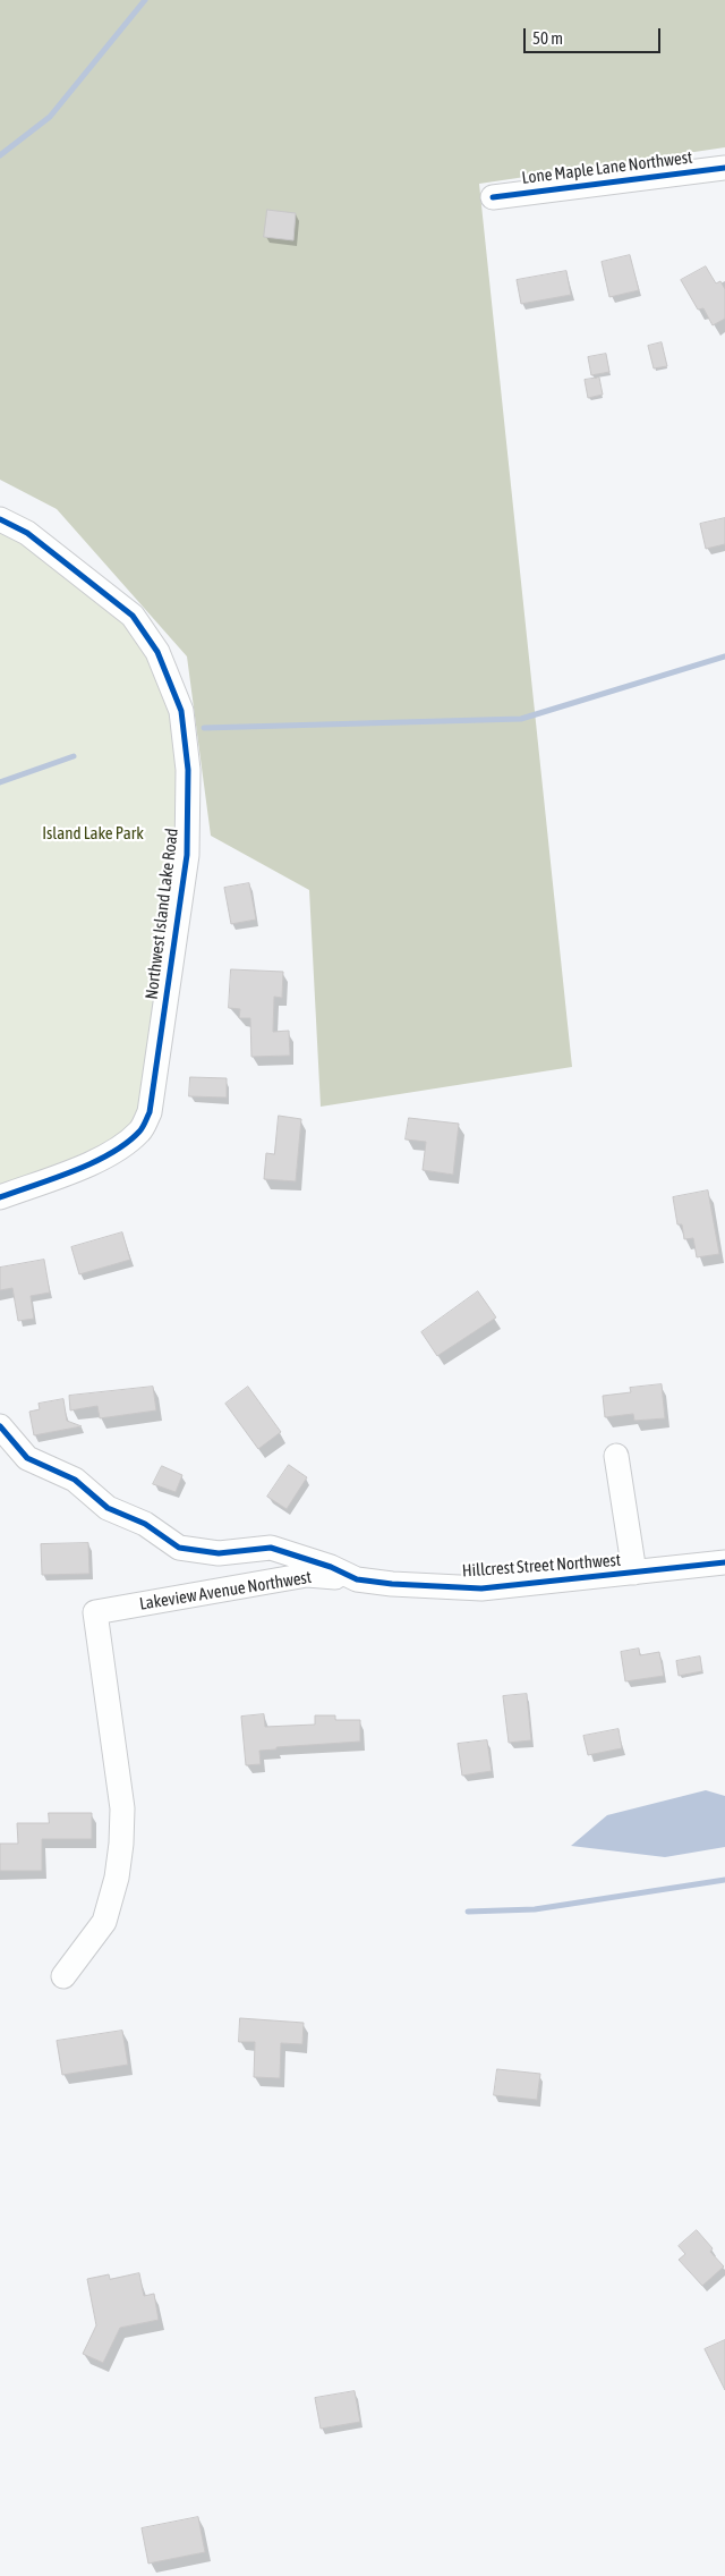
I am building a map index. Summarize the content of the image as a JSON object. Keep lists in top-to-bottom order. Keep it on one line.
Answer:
{"streets":{"street":["Lone Maple Lane Northwest","Northwest Island Lake Road","Hillcrest Street Northwest","Lakeview Avenue Northwest"]},"crossings":[["Hillcrest Street Northwest","Lakeview Avenue Northwest"]],"parks":["Island Lake Park"],"scale_bar":"50 m"}
